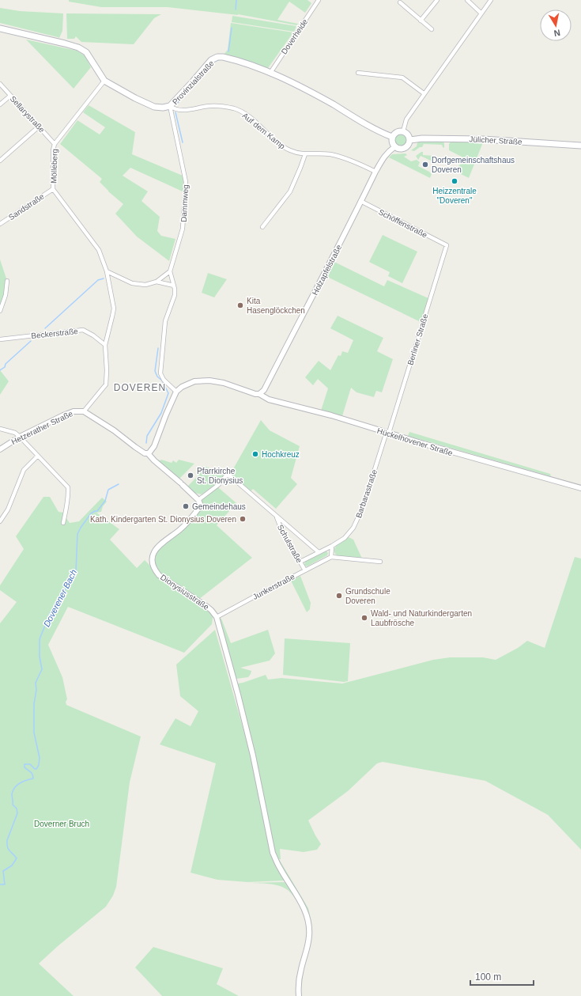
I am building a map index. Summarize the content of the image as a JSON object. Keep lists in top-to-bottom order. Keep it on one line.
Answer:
{"streets":{"main road":["Provinzialstraße","Jülicher Straße"],"street":["Doverheide","Sellarystraße","Auf dem Kamp","Mölleberg","Dammweg","Sandstraße","Schöffenstraße","Holzapfelstraße","Beckerstraße","Berliner Straße","Hetzerather Straße","Hückelhovener Straße","Barbarastraße","Schulstraße","Junkerstraße","Dionysiusstraße"]},"crossings":[["Doverheide","Provinzialstraße"],["Provinzialstraße","Auf dem Kamp"],["Provinzialstraße","Jülicher Straße"],["Provinzialstraße","Mölleberg"],["Provinzialstraße","Dammweg"],["Provinzialstraße","Holzapfelstraße"],["Sellarystraße","Mölleberg"],["Auf dem Kamp","Dammweg"],["Auf dem Kamp","Holzapfelstraße"],["Jülicher Straße","Holzapfelstraße"],["Mölleberg","Sandstraße"],["Mölleberg","Beckerstraße"],["Mölleberg","Hetzerather Straße"],["Schöffenstraße","Holzapfelstraße"],["Schöffenstraße","Berliner Straße"],["Holzapfelstraße","Hückelhovener Straße"],["Berliner Straße","Hückelhovener Straße"],["Berliner Straße","Barbarastraße"],["Hückelhovener Straße","Barbarastraße"],["Barbarastraße","Schulstraße"],["Schulstraße","Junkerstraße"],["Schulstraße","Dionysiusstraße"],["Junkerstraße","Dionysiusstraße"]],"districts":["DOVEREN"],"water":["Doverener Bach"],"parks":["Doverner Bruch"],"places":["Dorfgemeinschaftshaus Doveren","Heizzentrale \"Doveren\"","Kita Hasenglöckchen","Hochkreuz","Pfarrkirche St. Dionysius","Gemeindehaus","Kath. Kindergarten St. Dionysius Doveren","Grundschule Doveren","Wald- und Naturkindergarten Laubfrösche"],"scale_bar":"100 m","north":"bottom"}
